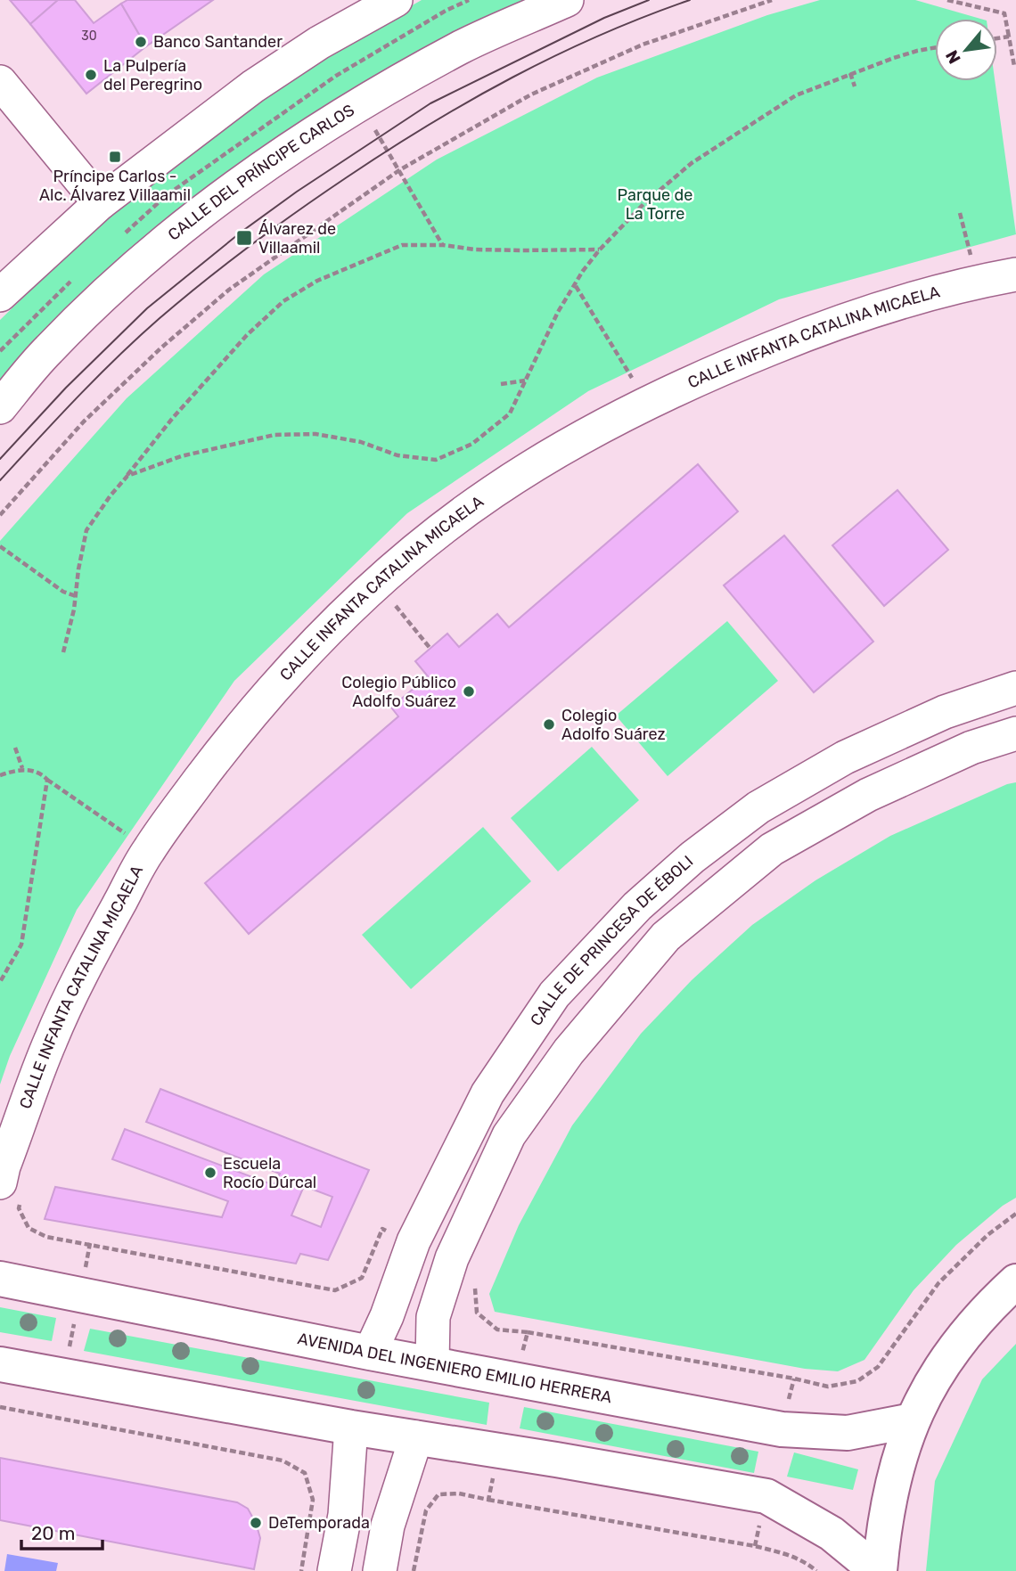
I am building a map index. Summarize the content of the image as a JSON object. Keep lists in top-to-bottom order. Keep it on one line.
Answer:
{"streets":{"street":["CALLE DEL PRÍNCIPE CARLOS","CALLE INFANTA CATALINA MICAELA","CALLE DE PRINCESA DE ÉBOLI","AVENIDA DEL INGENIERO EMILIO HERRERA"]},"crossings":[["CALLE DE PRINCESA DE ÉBOLI","AVENIDA DEL INGENIERO EMILIO HERRERA"]],"parks":["Parque de La Torre"],"places":{"other":["Banco Santander","La Pulpería del Peregrino","Colegio Público Adolfo Suárez","Colegio Adolfo Suárez","Escuela Rocío Dúrcal","DeTemporada"],"transit":["Príncipe Carlos - Alc. Álvarez Villaamil","Álvarez de Villaamil"]},"house_numbers":["30"],"scale_bar":"20 m","north":"bottom left"}
